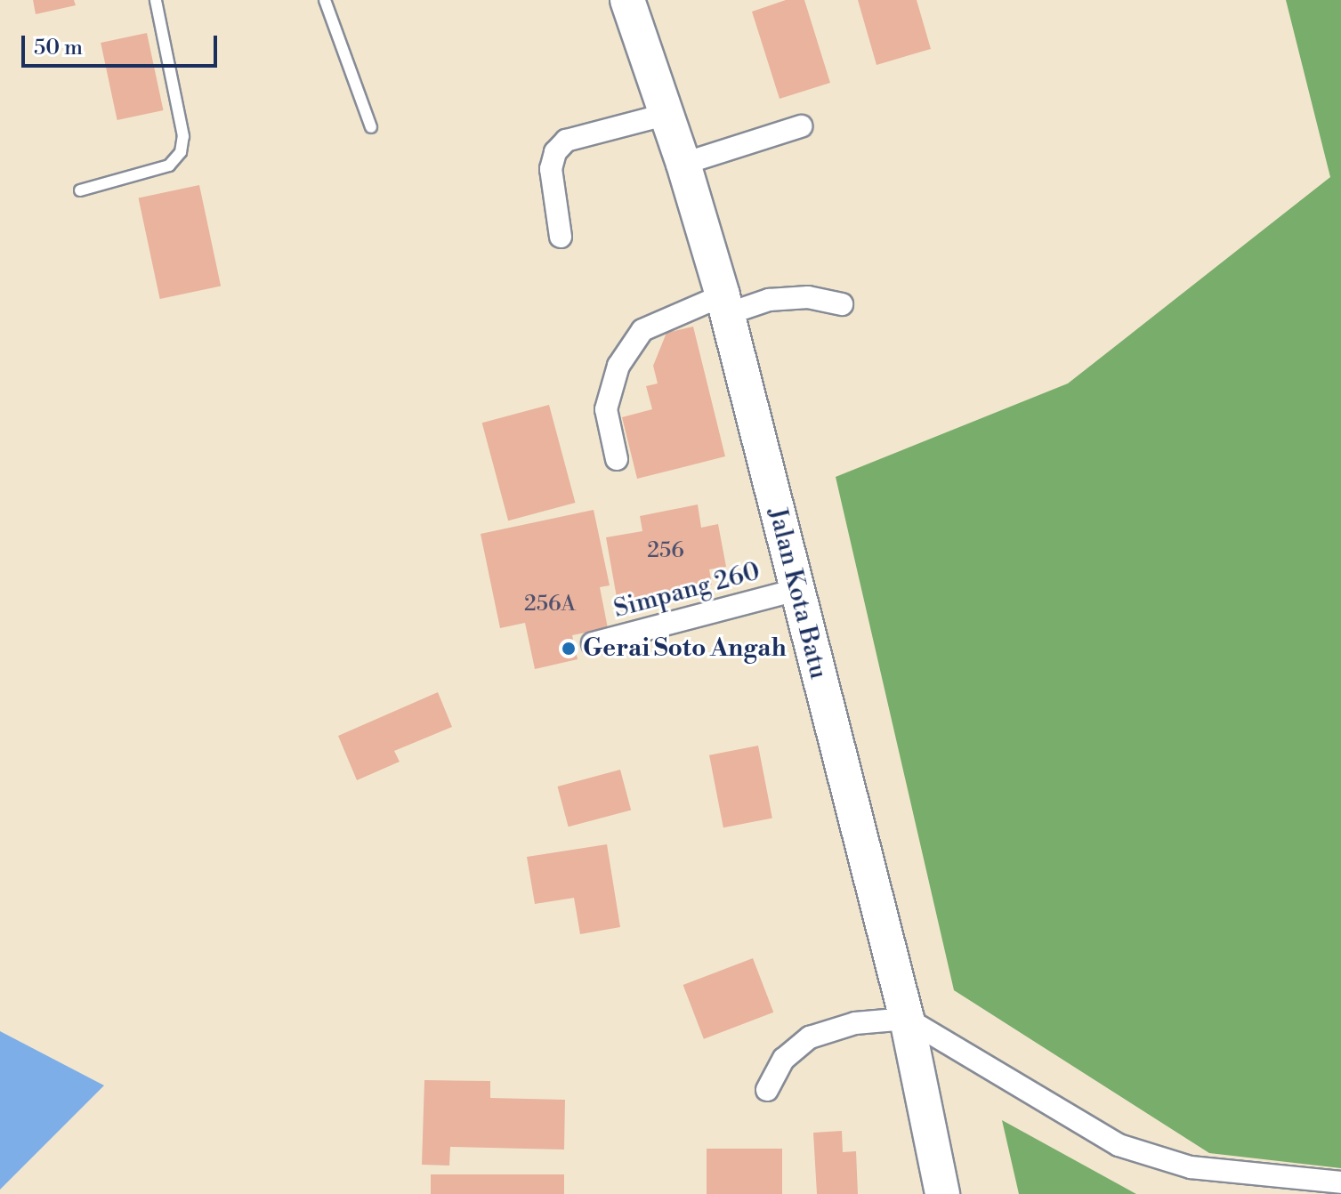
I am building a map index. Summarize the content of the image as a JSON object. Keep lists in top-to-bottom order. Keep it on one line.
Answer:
{"streets":{"main road":["Jalan Kota Batu"],"street":["Simpang 260"]},"crossings":[["Simpang 260","Jalan Kota Batu"]],"places":["Gerai Soto Angah"],"house_numbers":["256","256A"],"scale_bar":"50 m"}
